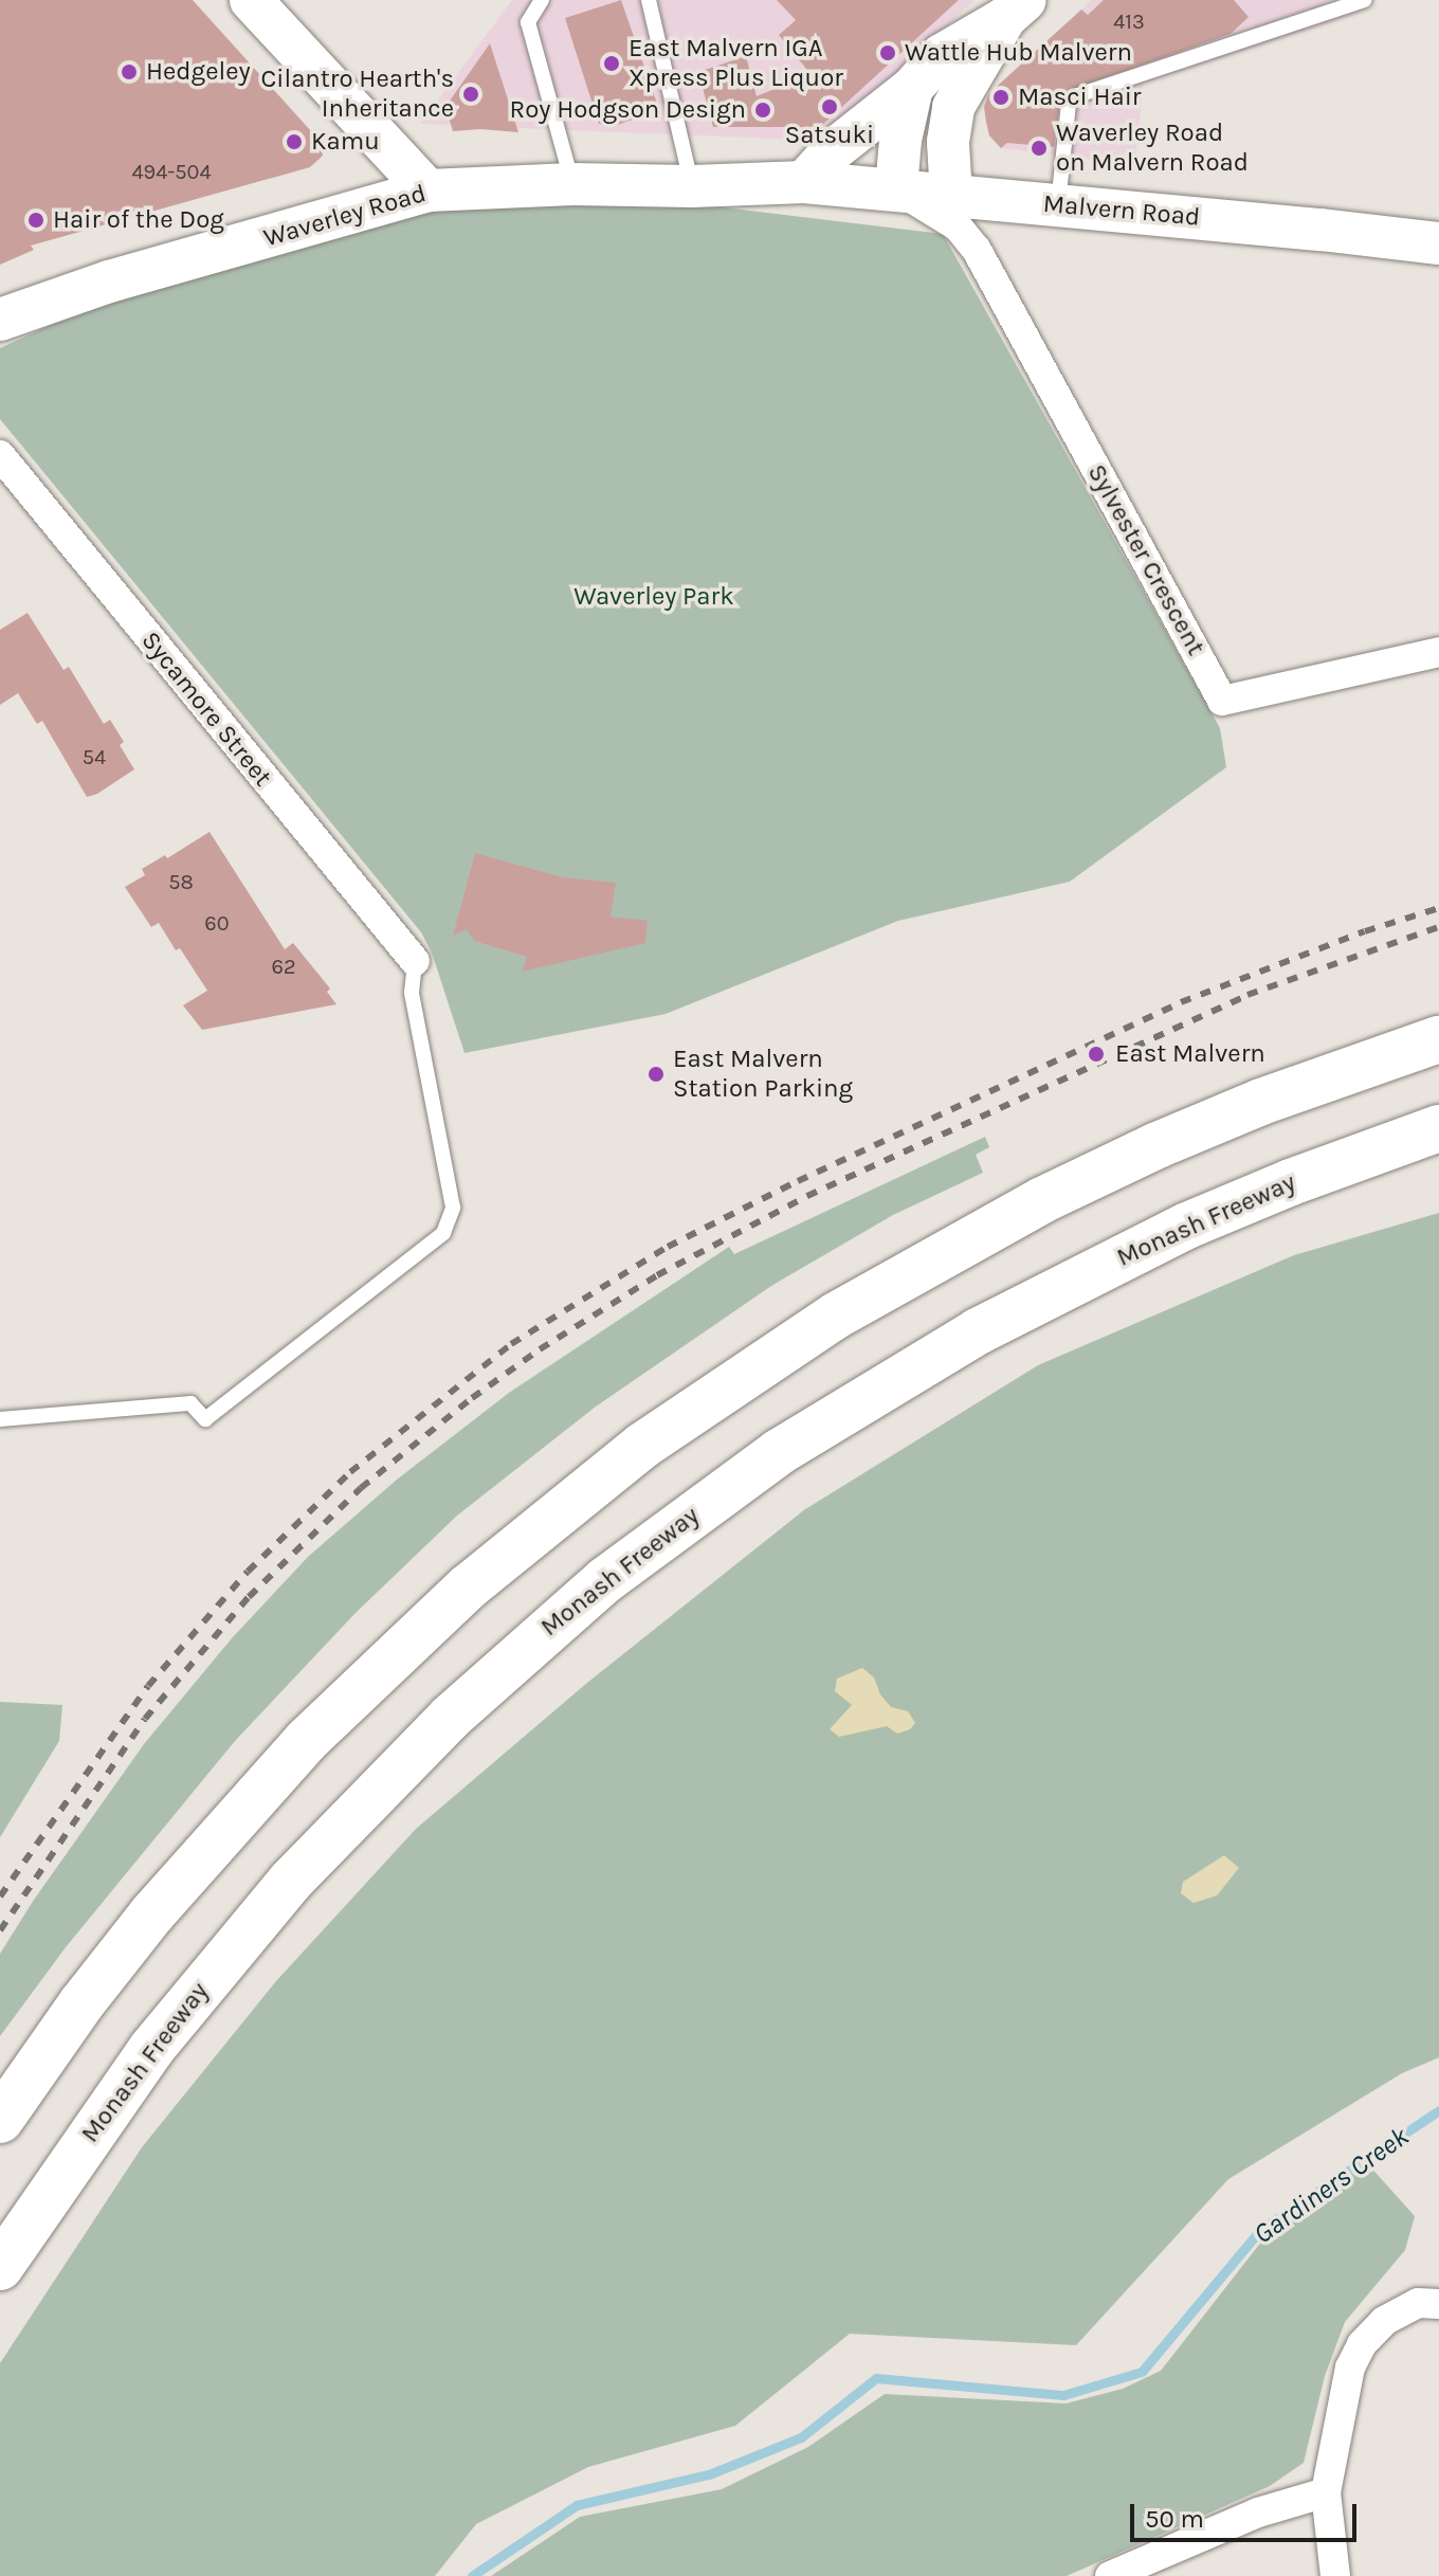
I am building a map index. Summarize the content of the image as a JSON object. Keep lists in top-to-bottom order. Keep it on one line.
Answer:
{"streets":{"highway":["Monash Freeway"],"main road":["Malvern Road","Waverley Road"],"street":["Sylvester Crescent","Sycamore Street"]},"crossings":[["Malvern Road","Waverley Road"],["Malvern Road","Sylvester Crescent"]],"water":["Gardiners Creek"],"parks":["Waverley Park"],"places":["Wattle Hub Malvern","East Malvern IGA Xpress Plus Liquor","Hedgeley","Cilantro Hearth's Inheritance","Masci Hair","Satsuki","Roy Hodgson Design","Kamu","Waverley Road on Malvern Road","Hair of the Dog","East Malvern","East Malvern Station Parking"],"house_numbers":["413","494-504","54","58","60","62"],"scale_bar":"50 m"}
